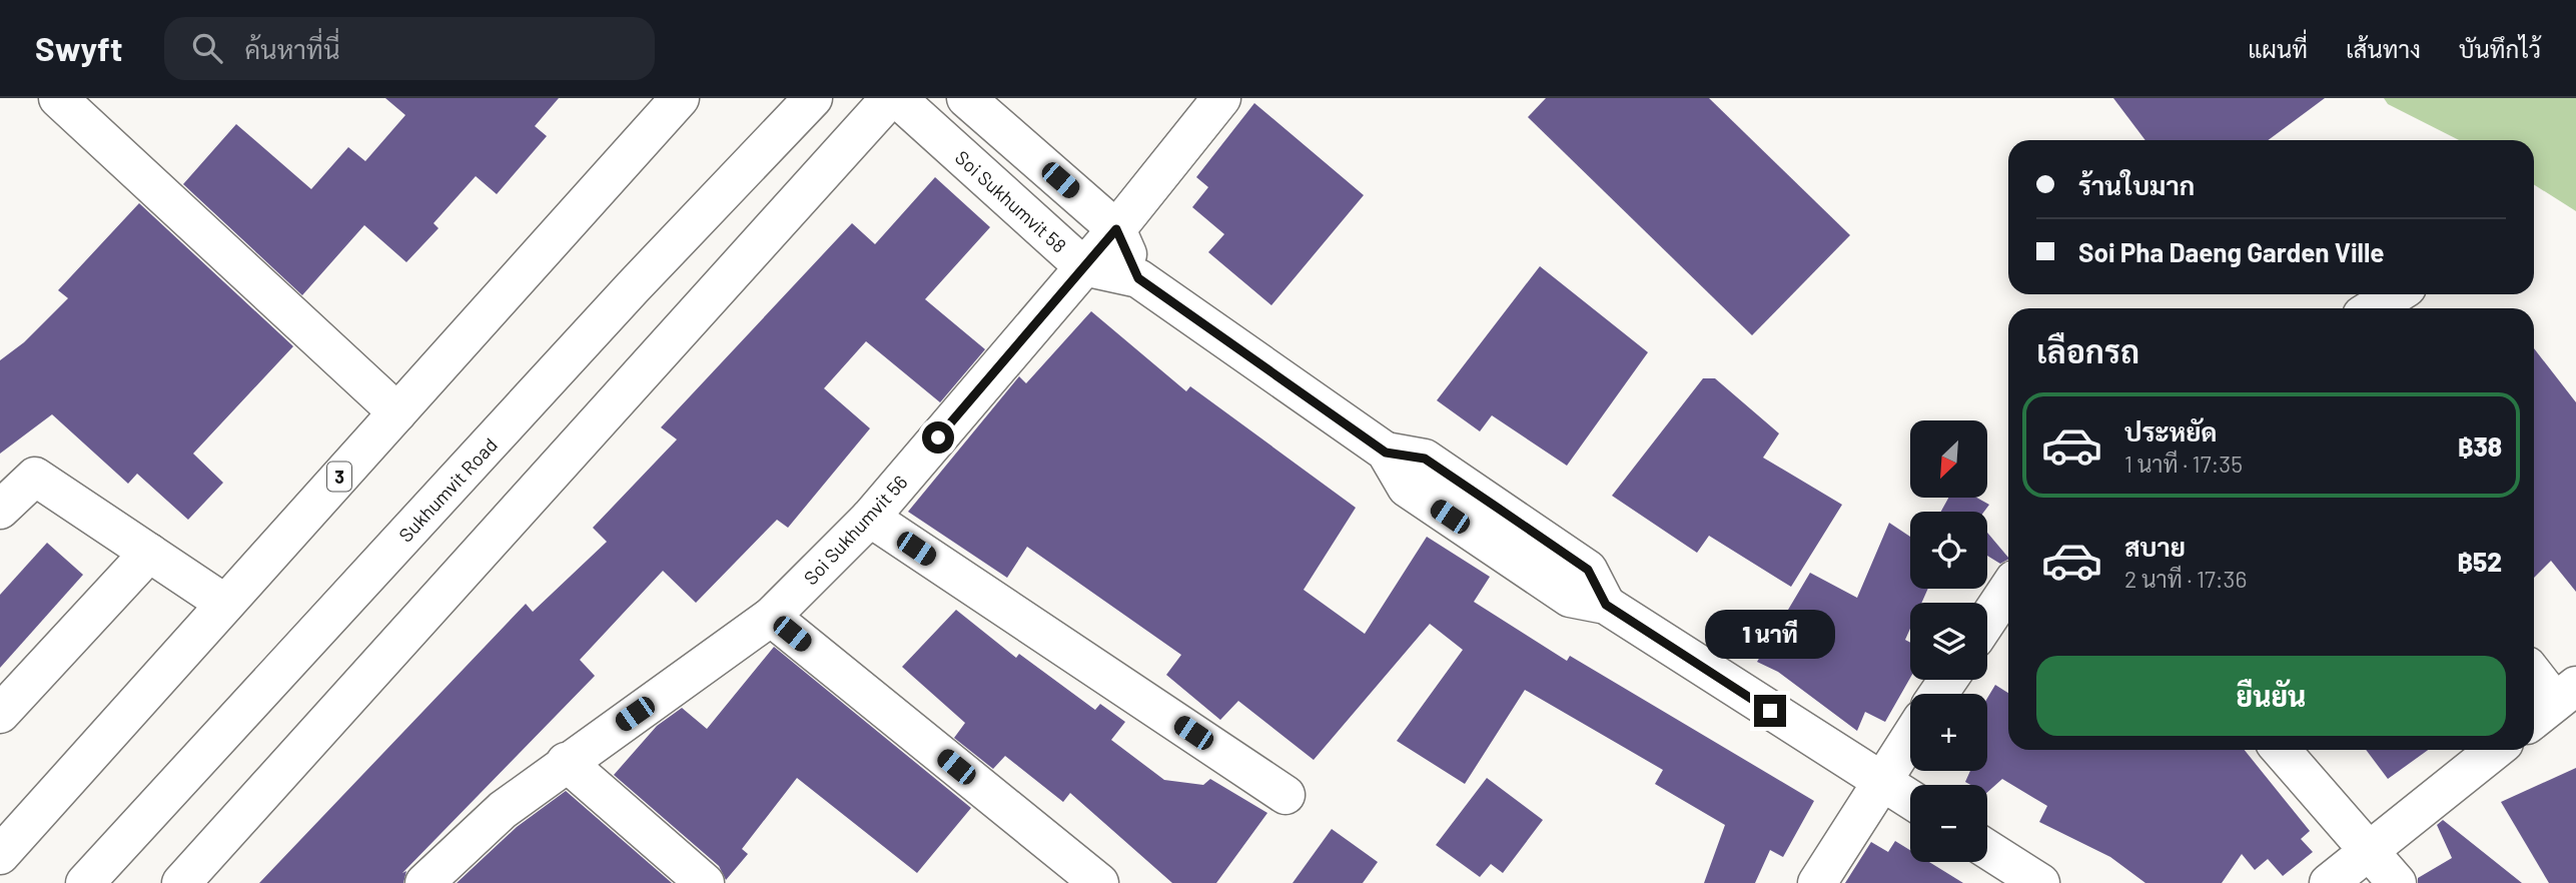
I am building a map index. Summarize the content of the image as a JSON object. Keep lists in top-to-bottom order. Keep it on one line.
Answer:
{"streets":{"main road":["Soi Sukhumvit 58","3","Sukhumvit Road","Soi Sukhumvit 56"]},"crossings":[["Soi Sukhumvit 58","Soi Sukhumvit 56"]],"north":"bottom left","page":{"header":"Swyft","search":"ค้นหาที่นี่","nav":["แผนที่","เส้นทาง","บันทึกไว้"],"banner":["ร้านใบมาก","Soi Pha Daeng Garden Ville"],"heading":"เลือกรถ","list":[{"name":"ประหยัด","note":"1 นาที · 17:35","value":"฿38"},{"name":"สบาย","note":"2 นาที · 17:36","value":"฿52"}],"map_buttons":["+","−"],"bubble":"1 นาที","buttons":"ยืนยัน"}}
